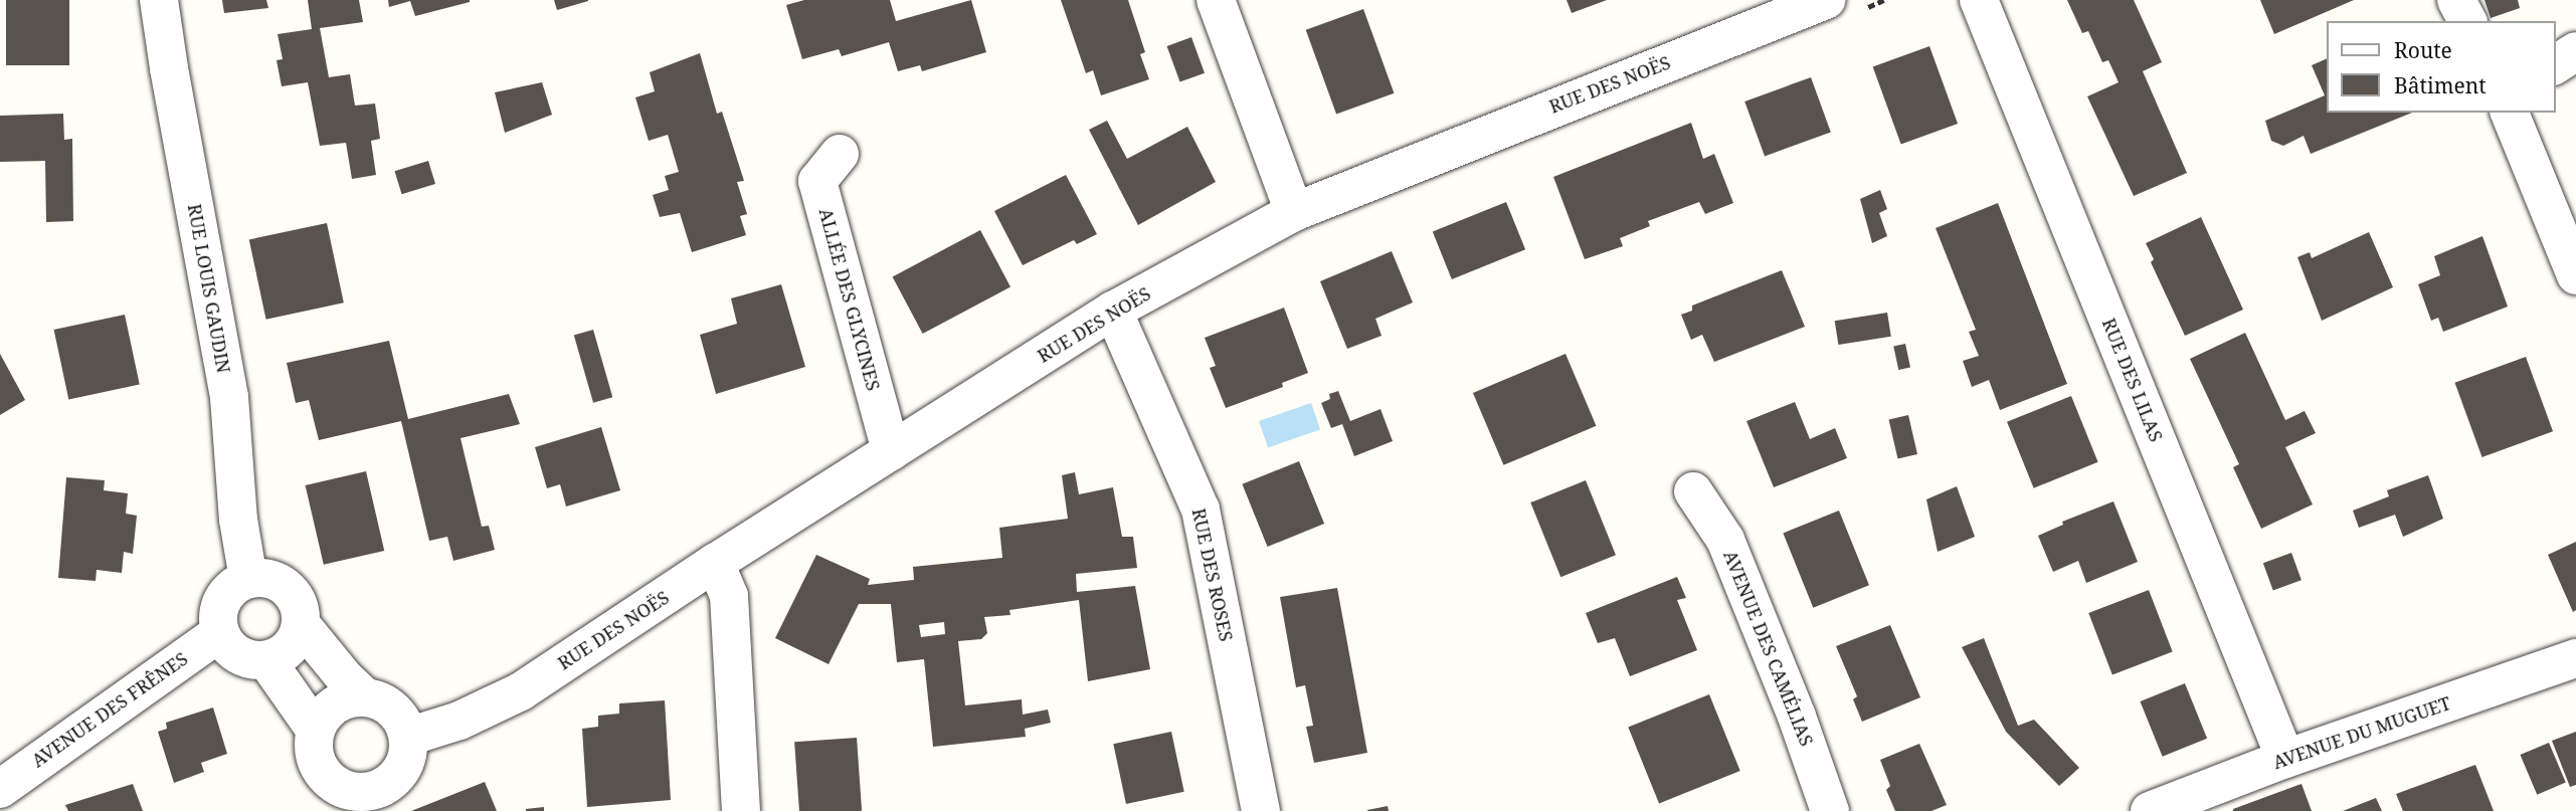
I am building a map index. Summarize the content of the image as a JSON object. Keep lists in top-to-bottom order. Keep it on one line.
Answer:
{"streets":{"street":["RUE DES NOËS","RUE LOUIS GAUDIN","ALLÉE DES GLYCINES","RUE DES LILAS","RUE DES ROSES","AVENUE DES CAMÉLIAS","AVENUE DES FRÊNES","AVENUE DU MUGUET"]},"crossings":[["RUE DES NOËS","ALLÉE DES GLYCINES"],["RUE DES NOËS","RUE DES ROSES"],["RUE LOUIS GAUDIN","AVENUE DES FRÊNES"],["RUE DES LILAS","AVENUE DU MUGUET"]],"legend":["Route","Bâtiment"]}
